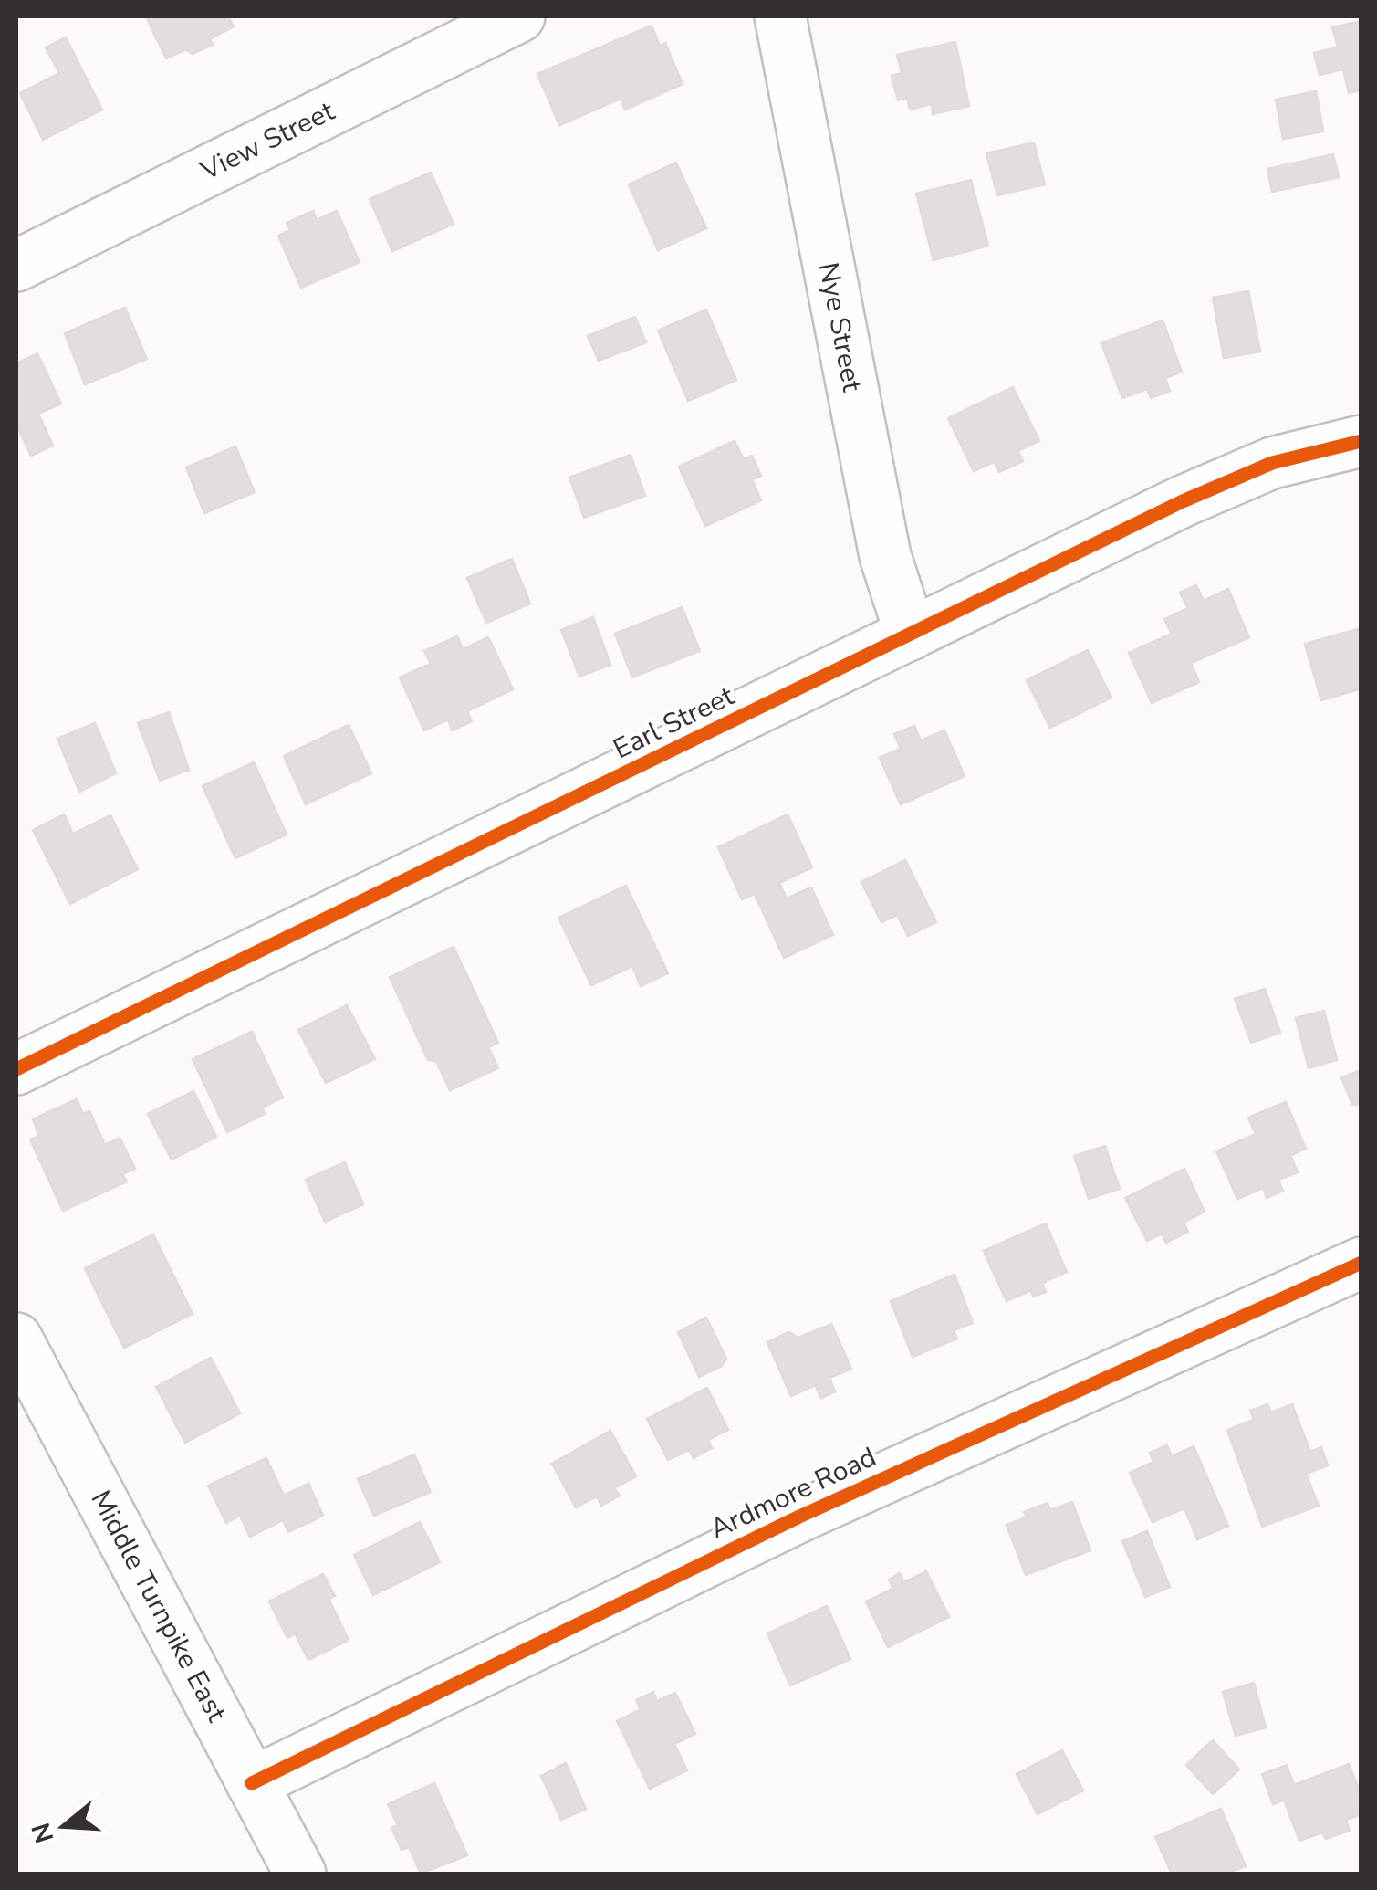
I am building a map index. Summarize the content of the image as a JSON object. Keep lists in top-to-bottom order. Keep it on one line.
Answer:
{"streets":{"street":["View Street","Nye Street","Earl Street","Ardmore Road","Middle Turnpike East"]},"crossings":[["Nye Street","Earl Street"],["Ardmore Road","Middle Turnpike East"]],"north":"left"}
